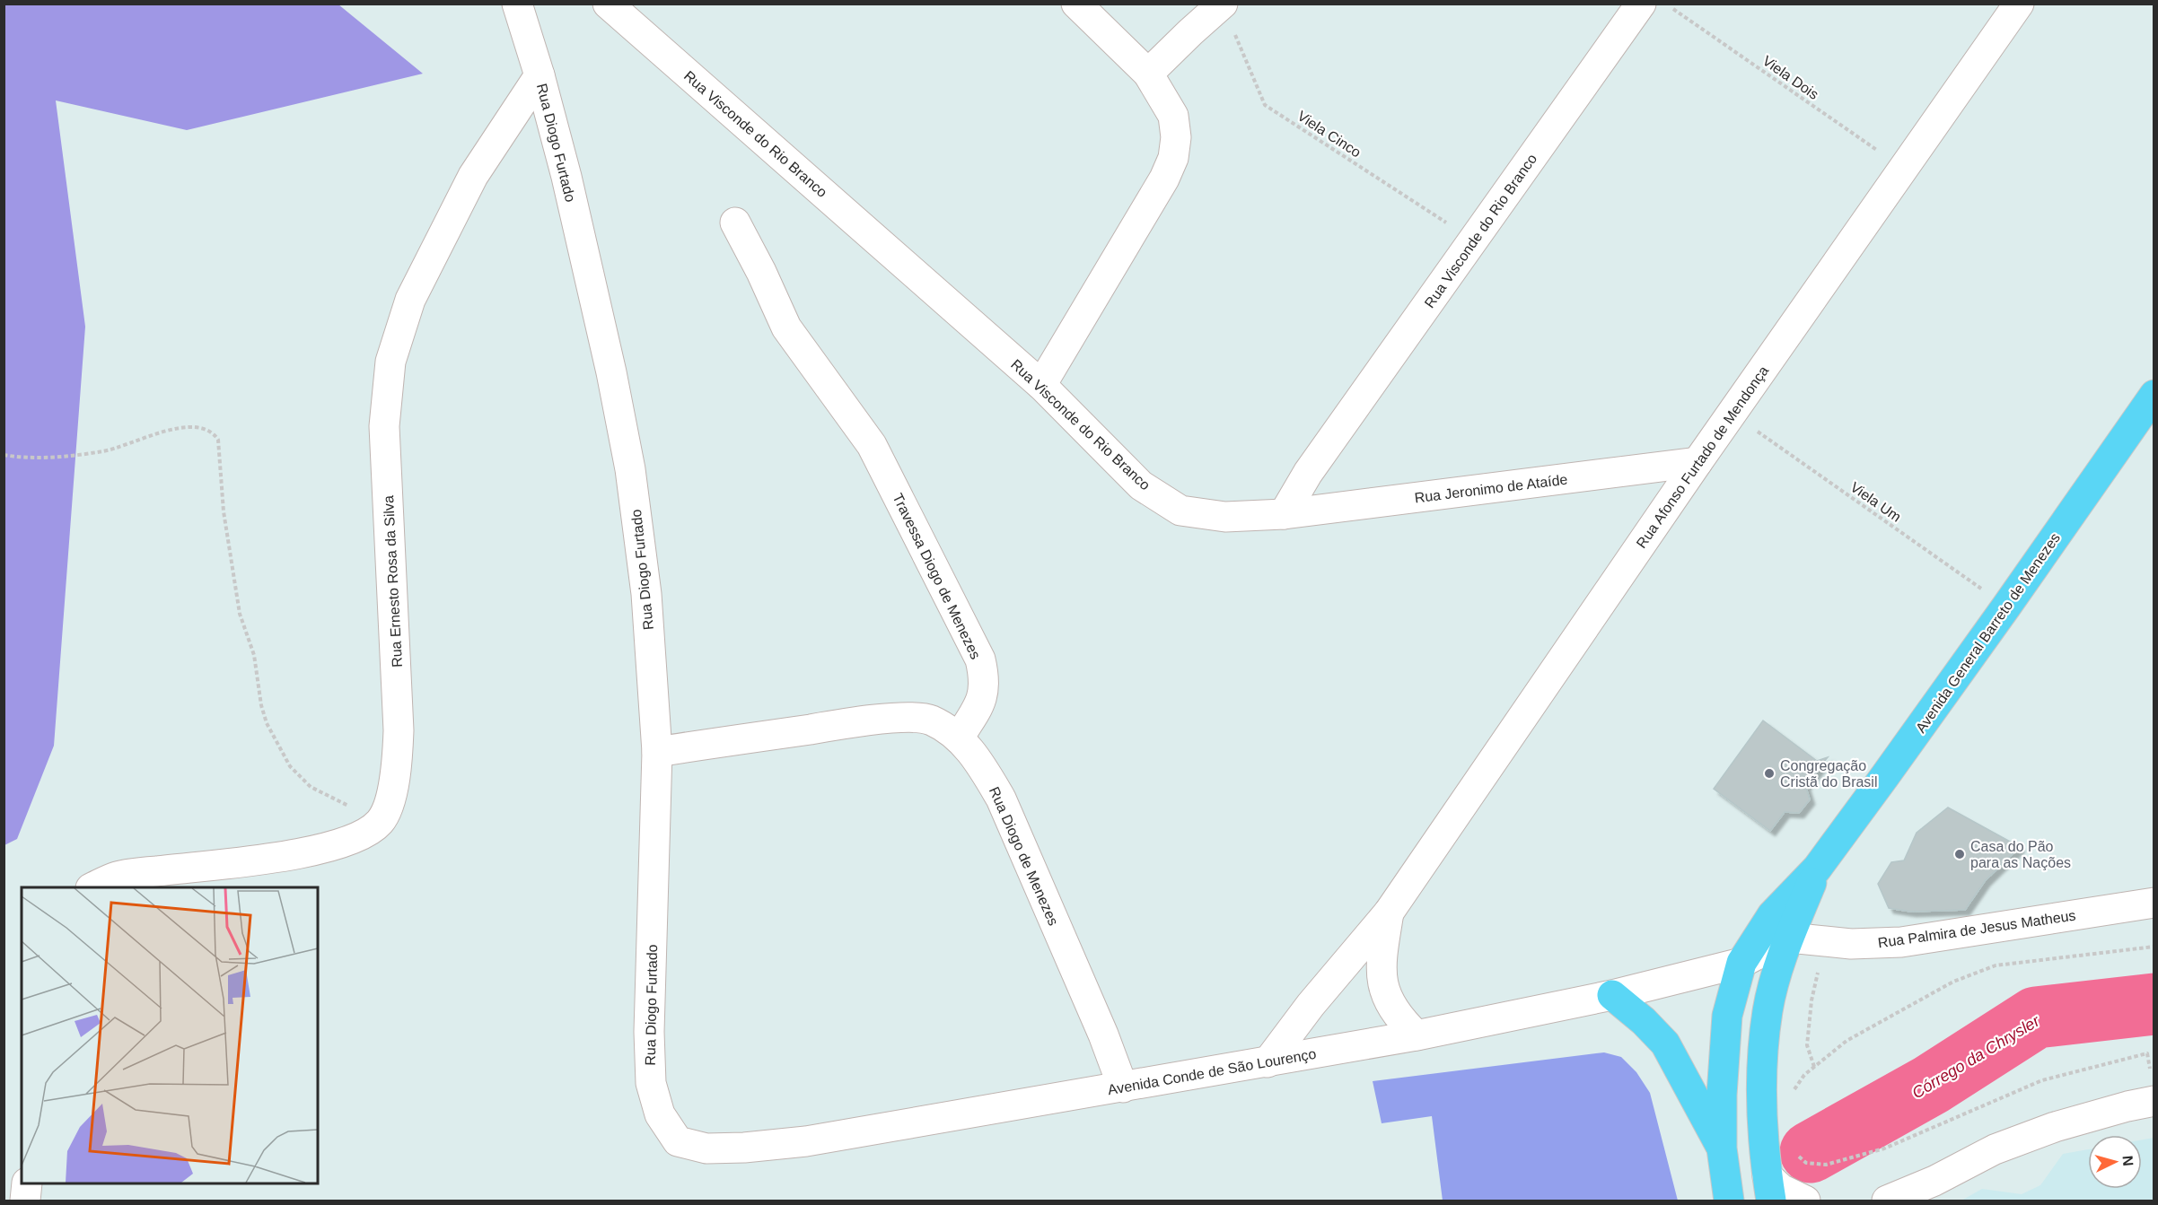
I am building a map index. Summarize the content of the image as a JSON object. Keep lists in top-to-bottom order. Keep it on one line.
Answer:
{"streets":{"main road":["Avenida General Barreto de Menezes"],"street":["Rua Visconde do Rio Branco","Rua Diogo Furtado","Rua Afonso Furtado de Mendonça","Rua Jeronimo de Ataíde","Travessa Diogo de Menezes","Rua Ernesto Rosa da Silva","Rua Diogo de Menezes","Rua Palmira de Jesus Matheus","Avenida Conde de São Lourenço"],"path":["Viela Dois","Viela Cinco","Viela Um"]},"crossings":[["Viela Dois","Rua Afonso Furtado de Mendonça"],["Rua Visconde do Rio Branco","Viela Cinco"],["Rua Visconde do Rio Branco","Rua Jeronimo de Ataíde"],["Rua Diogo Furtado","Rua Ernesto Rosa da Silva"],["Rua Diogo Furtado","Rua Diogo de Menezes"],["Rua Diogo Furtado","Avenida Conde de São Lourenço"],["Rua Afonso Furtado de Mendonça","Rua Jeronimo de Ataíde"],["Rua Afonso Furtado de Mendonça","Viela Um"],["Rua Afonso Furtado de Mendonça","Avenida Conde de São Lourenço"],["Viela Um","Avenida General Barreto de Menezes"],["Travessa Diogo de Menezes","Rua Diogo de Menezes"],["Rua Diogo de Menezes","Avenida Conde de São Lourenço"]],"water":["Córrego da Chrysler"],"places":["Congregação Cristã do Brasil","Casa do Pão para as Nações"],"north":"right"}
